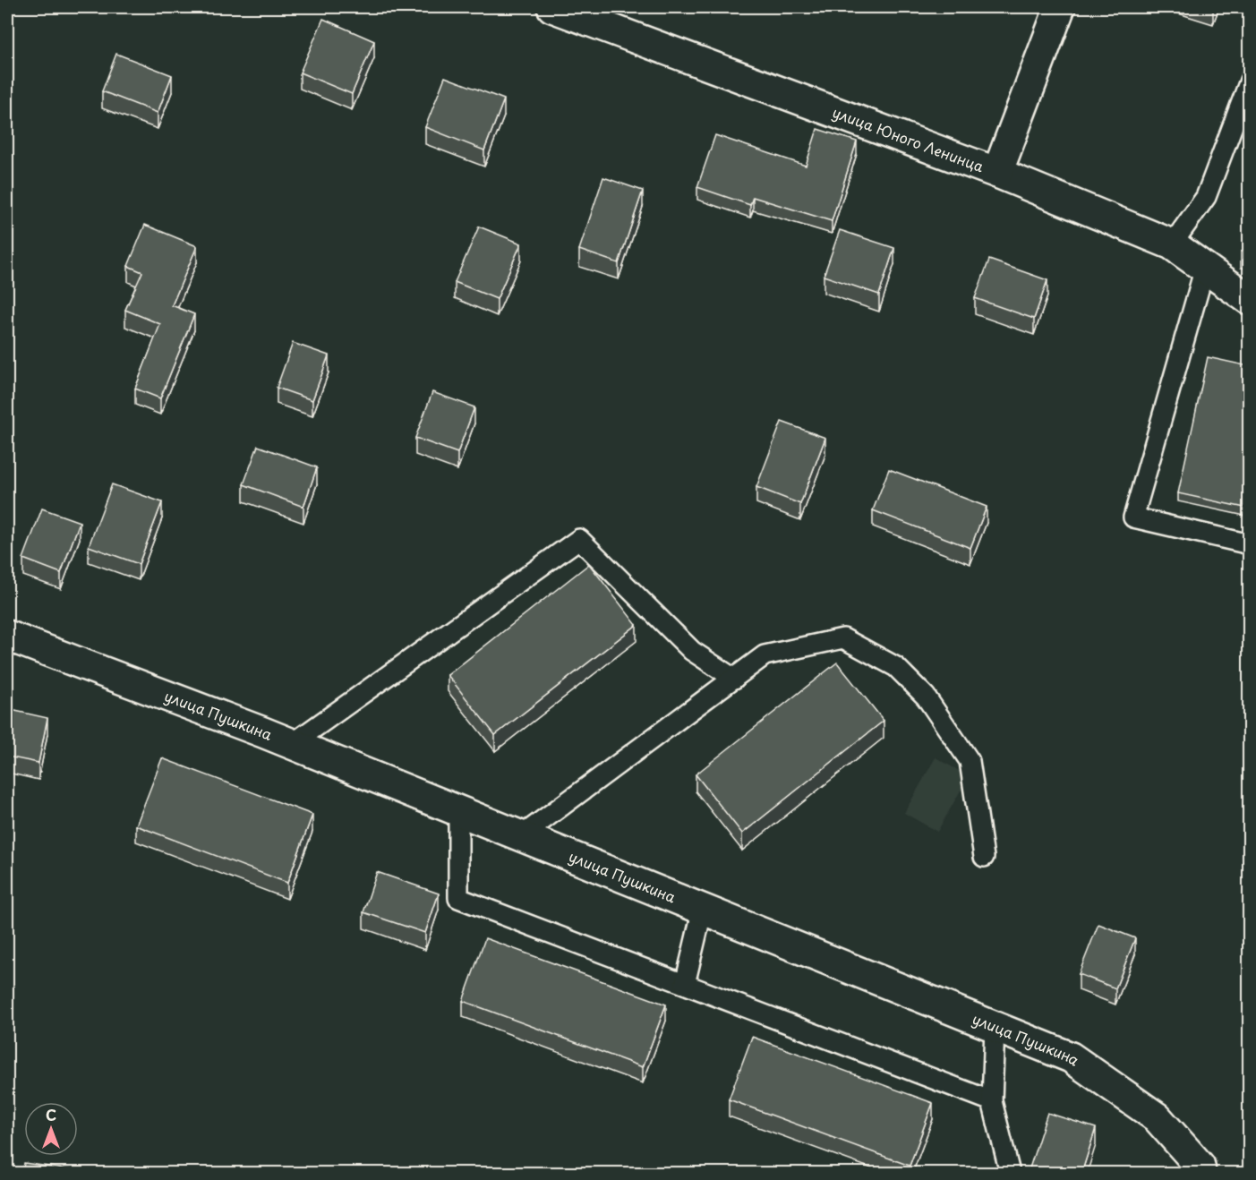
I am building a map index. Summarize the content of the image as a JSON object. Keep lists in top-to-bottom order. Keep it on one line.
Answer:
{"streets":{"street":["улица Юного Ленинца","улица Пушкина"]},"north":"top"}
